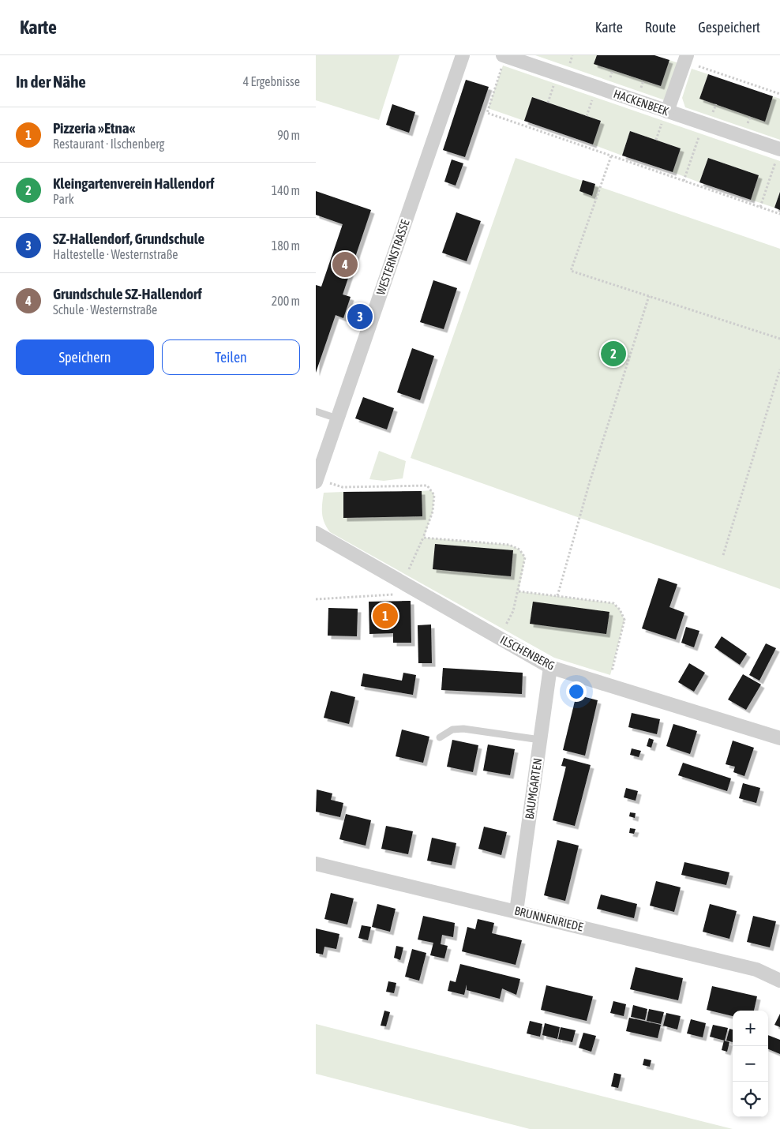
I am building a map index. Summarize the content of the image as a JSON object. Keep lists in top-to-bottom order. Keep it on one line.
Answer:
{"streets":{"street":["HACKENBEEK","WESTERNSTRASSE","ILSCHENBERG","BAUMGARTEN","BRUNNENRIEDE"]},"crossings":[["ILSCHENBERG","BAUMGARTEN"],["BAUMGARTEN","BRUNNENRIEDE"]],"page":{"header":"Karte","nav":["Karte","Route","Gespeichert"],"heading":["In der Nähe","4 Ergebnisse"],"list":[{"mark":"1","name":"Pizzeria »Etna«","note":"Restaurant · Ilschenberg","value":"90 m"},{"mark":"2","name":"Kleingartenverein Hallendorf","note":"Park","value":"140 m"},{"mark":"3","name":"SZ-Hallendorf, Grundschule","note":"Haltestelle · Westernstraße","value":"180 m"},{"mark":"4","name":"Grundschule SZ-Hallendorf","note":"Schule · Westernstraße","value":"200 m"}],"pins":["4","3","2","1"],"buttons":["Speichern","Teilen"],"map_buttons":["+","−"]}}
